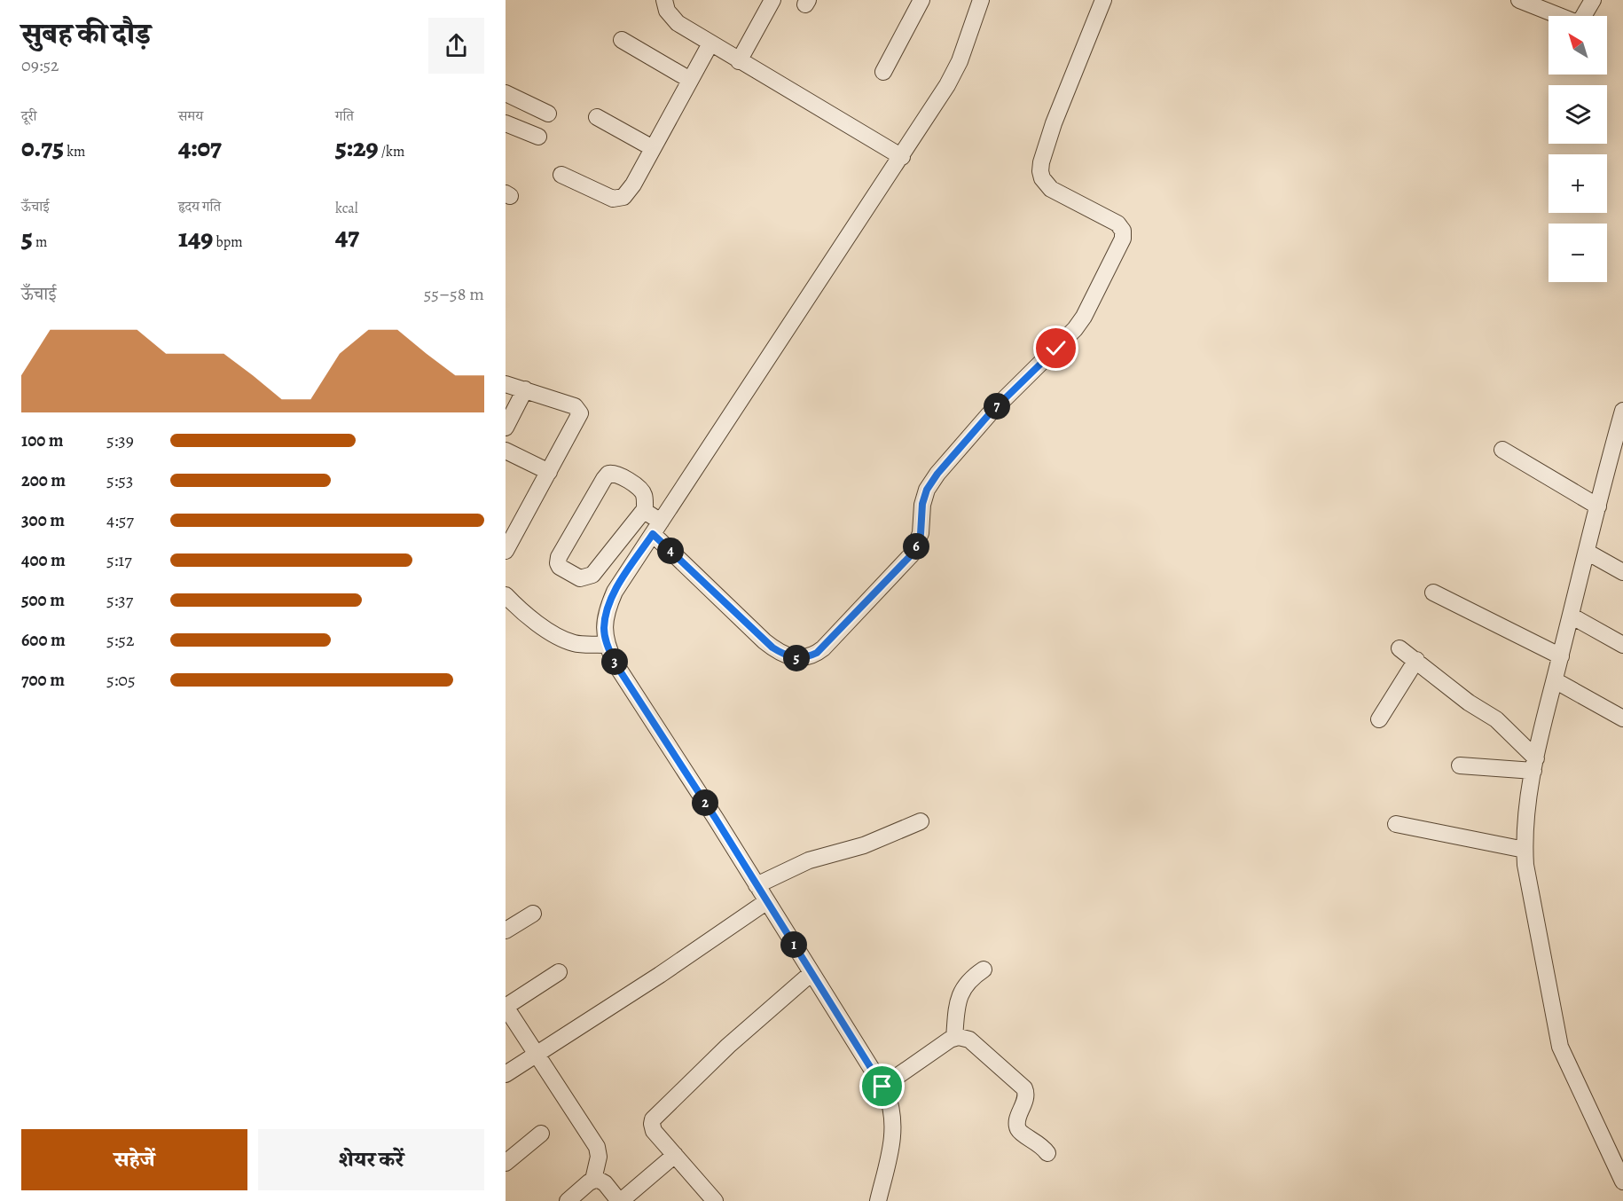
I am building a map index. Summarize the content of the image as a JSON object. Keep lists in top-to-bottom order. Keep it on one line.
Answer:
{"north":"top left","page":{"heading":["सुबह की दौड़","09:52"],"map_buttons":["+","−"],"stats":[["दूरी","0.75 km"],["समय","4:07"],["गति","5:29 /km"],["ऊँचाई","5 m"],["हृदय गति","149 bpm"],["kcal","47"]],"chart":["ऊँचाई","55–58 m"],"pins":["7","6","4","5","3","2","1"],"list":[{"name":"100 m","note":"5:39"},{"name":"200 m","note":"5:53"},{"name":"300 m","note":"4:57"},{"name":"400 m","note":"5:17"},{"name":"500 m","note":"5:37"},{"name":"600 m","note":"5:52"},{"name":"700 m","note":"5:05"}],"buttons":["सहेजें","शेयर करें"]}}
